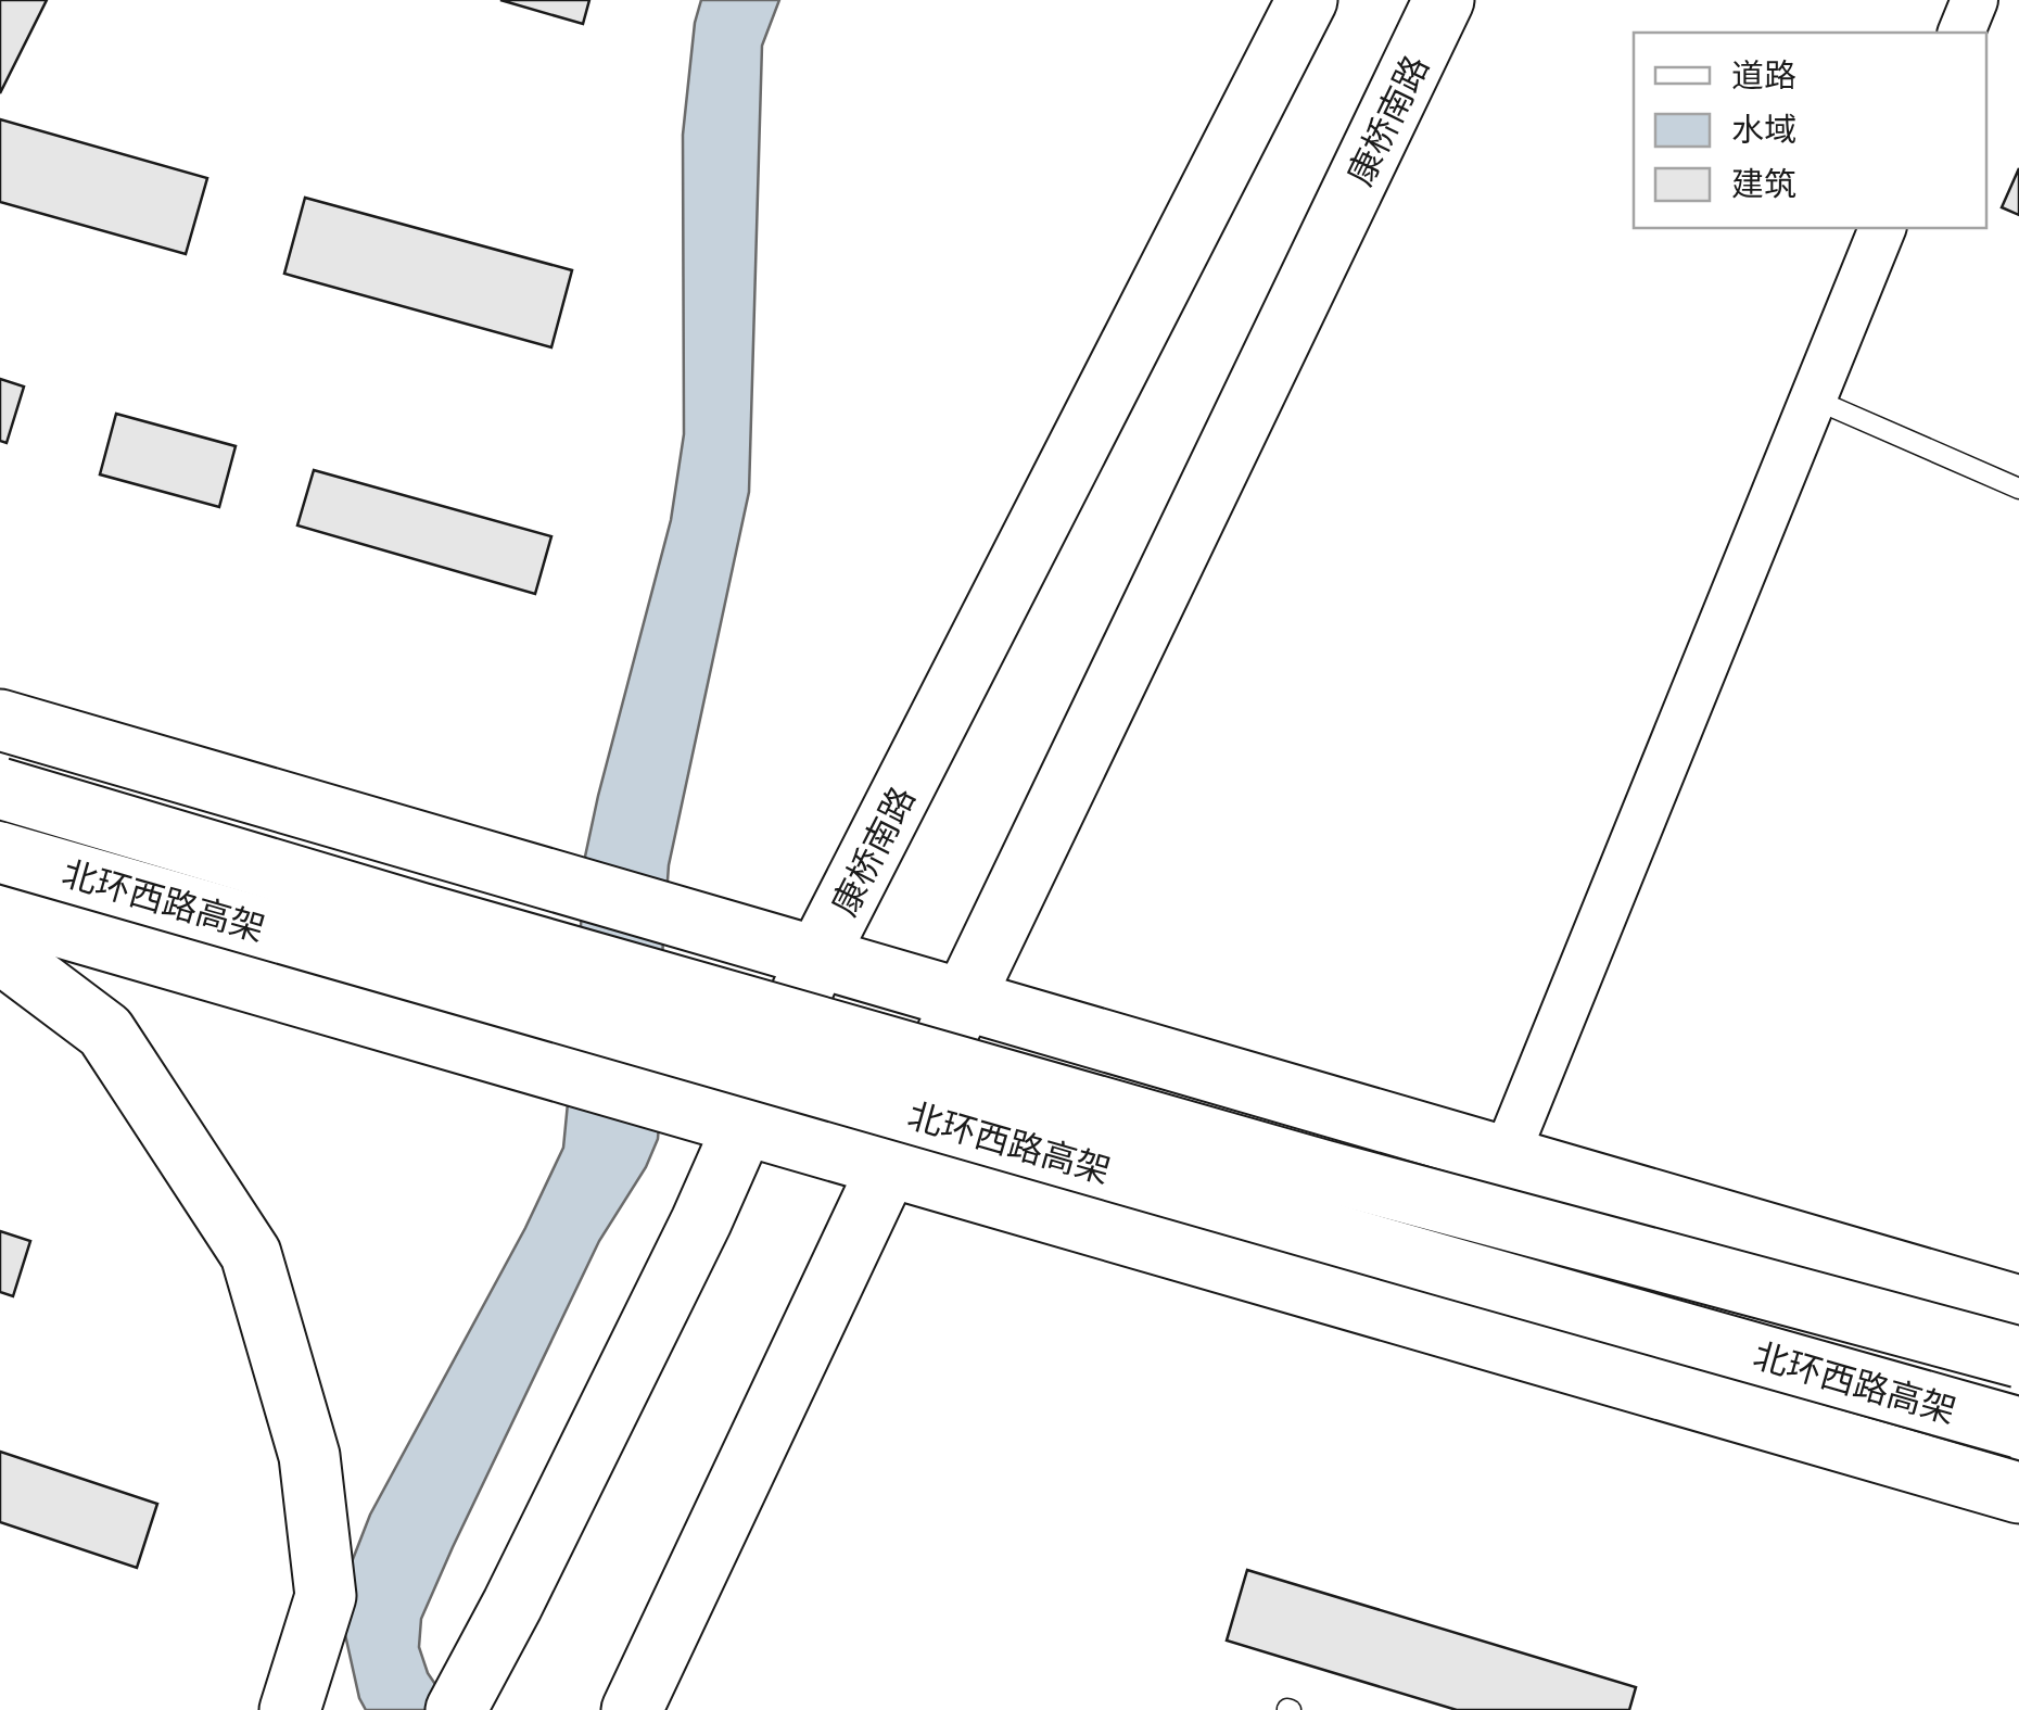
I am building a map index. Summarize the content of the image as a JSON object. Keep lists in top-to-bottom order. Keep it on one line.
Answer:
{"streets":{"main road":["康桥南路","北环西路高架"]},"legend":["道路","水域","建筑"]}
